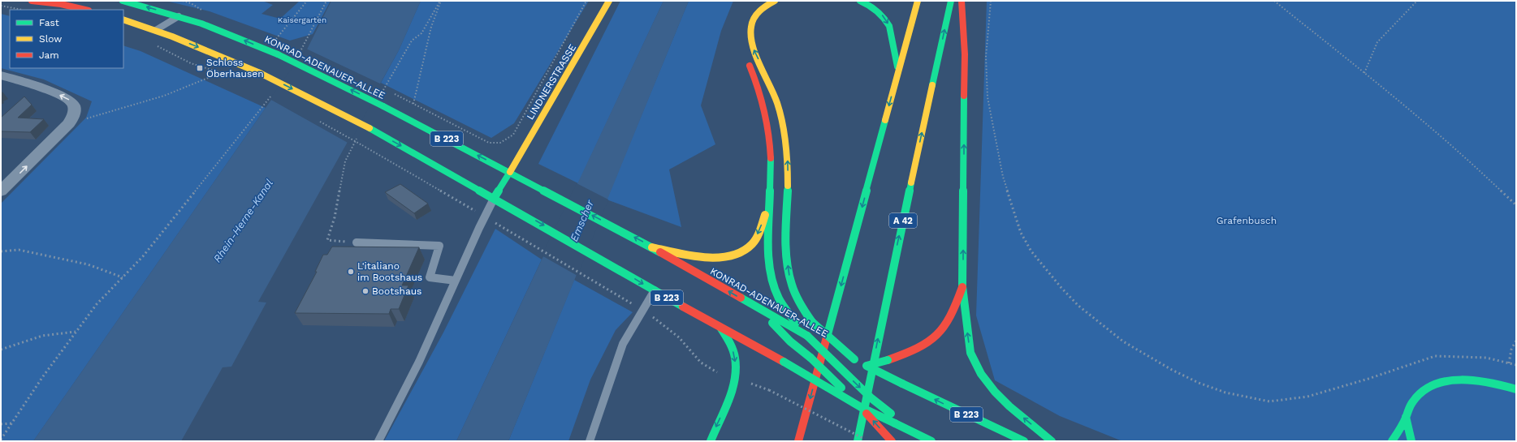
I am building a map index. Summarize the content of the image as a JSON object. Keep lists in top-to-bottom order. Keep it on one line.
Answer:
{"streets":{"main road":["KONRAD-ADENAUER-ALLEE","LINDNERSTRASSE","B 223","A 42"]},"crossings":[["KONRAD-ADENAUER-ALLEE","LINDNERSTRASSE"]],"water":["Rhein-Herne-Kanal","Emscher"],"parks":["Kaisergarten","Grafenbusch"],"places":{"transit":["Schloss Oberhausen"],"other":["L'italiano im Bootshaus","Bootshaus"]},"legend":["Fast","Slow","Jam"]}
